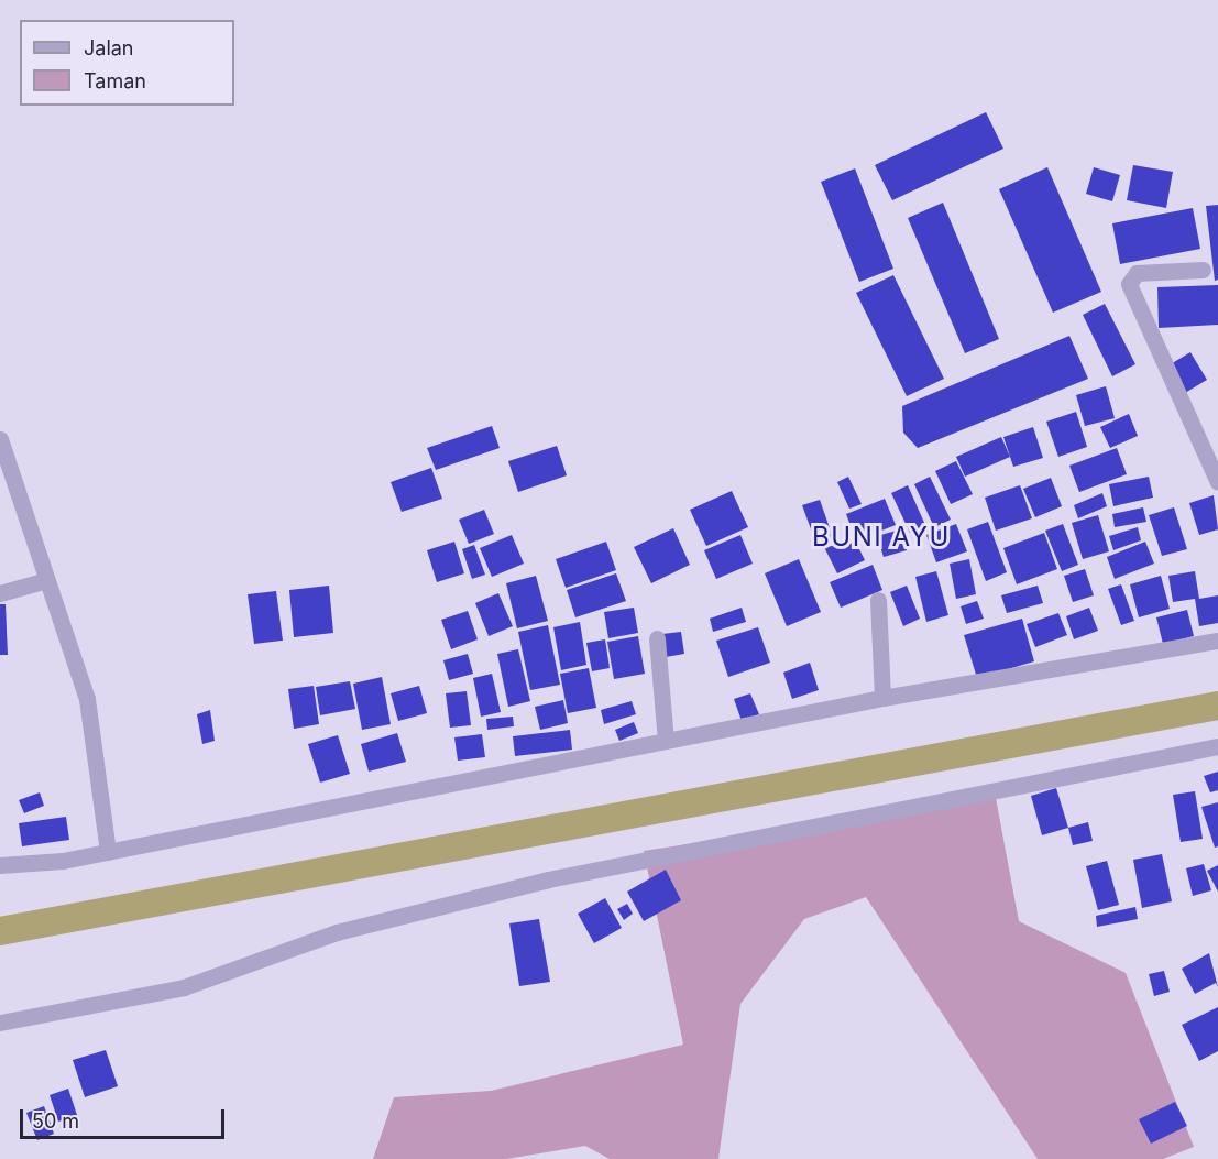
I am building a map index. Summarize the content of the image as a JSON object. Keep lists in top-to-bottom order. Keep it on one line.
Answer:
{"districts":["BUNI AYU"],"legend":["Jalan","Taman"],"scale_bar":"50 m"}
